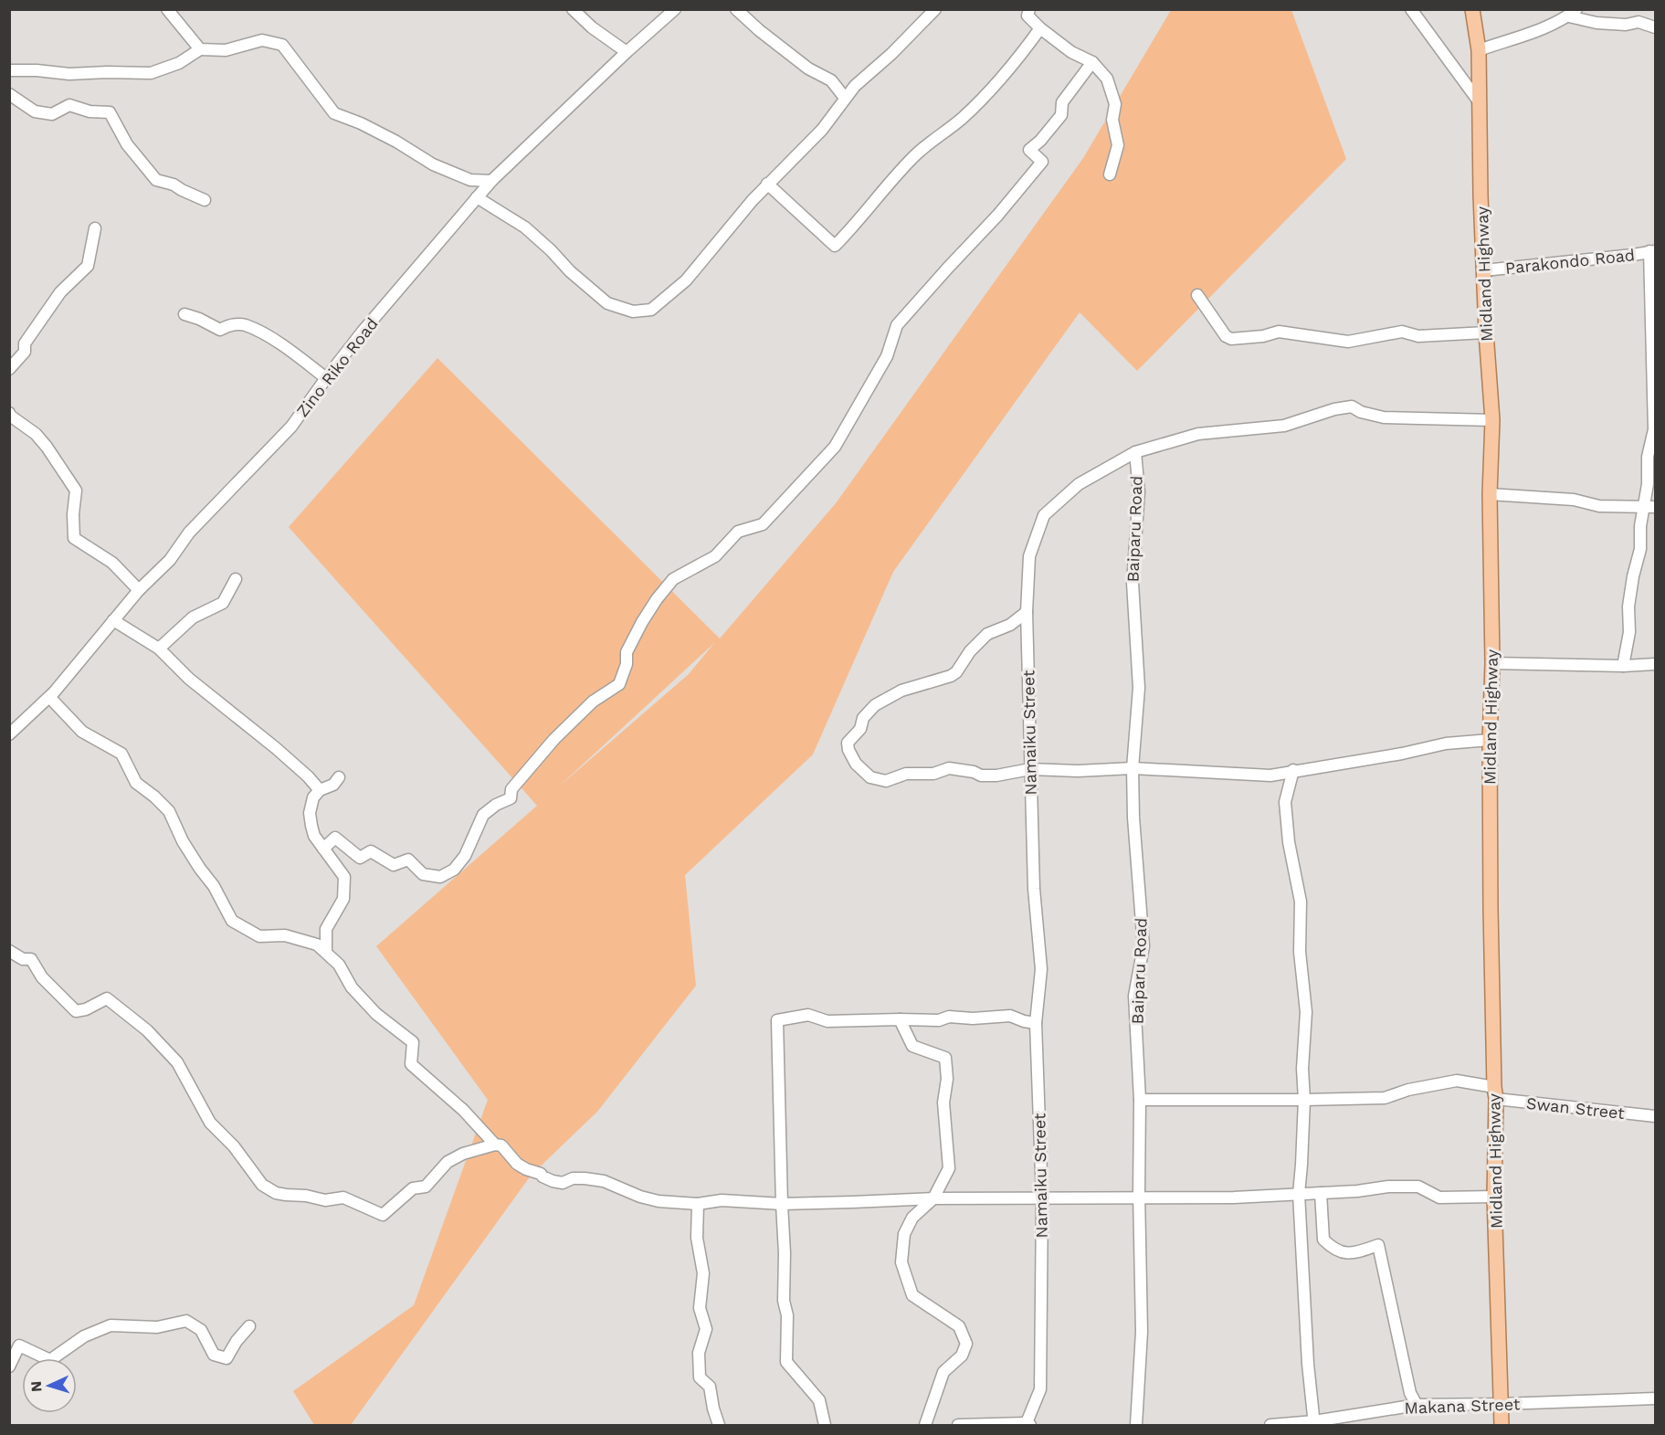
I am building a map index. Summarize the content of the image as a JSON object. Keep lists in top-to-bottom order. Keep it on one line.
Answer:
{"streets":{"main road":["Midland Highway"],"street":["Parakondo Road","Zino Riko Road","Baiparu Road","Namaiku Street","Swan Street","Makana Street"]},"crossings":[["Parakondo Road","Midland Highway"],["Midland Highway","Namaiku Street"],["Midland Highway","Swan Street"],["Midland Highway","Makana Street"],["Baiparu Road","Namaiku Street"],["Baiparu Road","Swan Street"]],"north":"left"}
